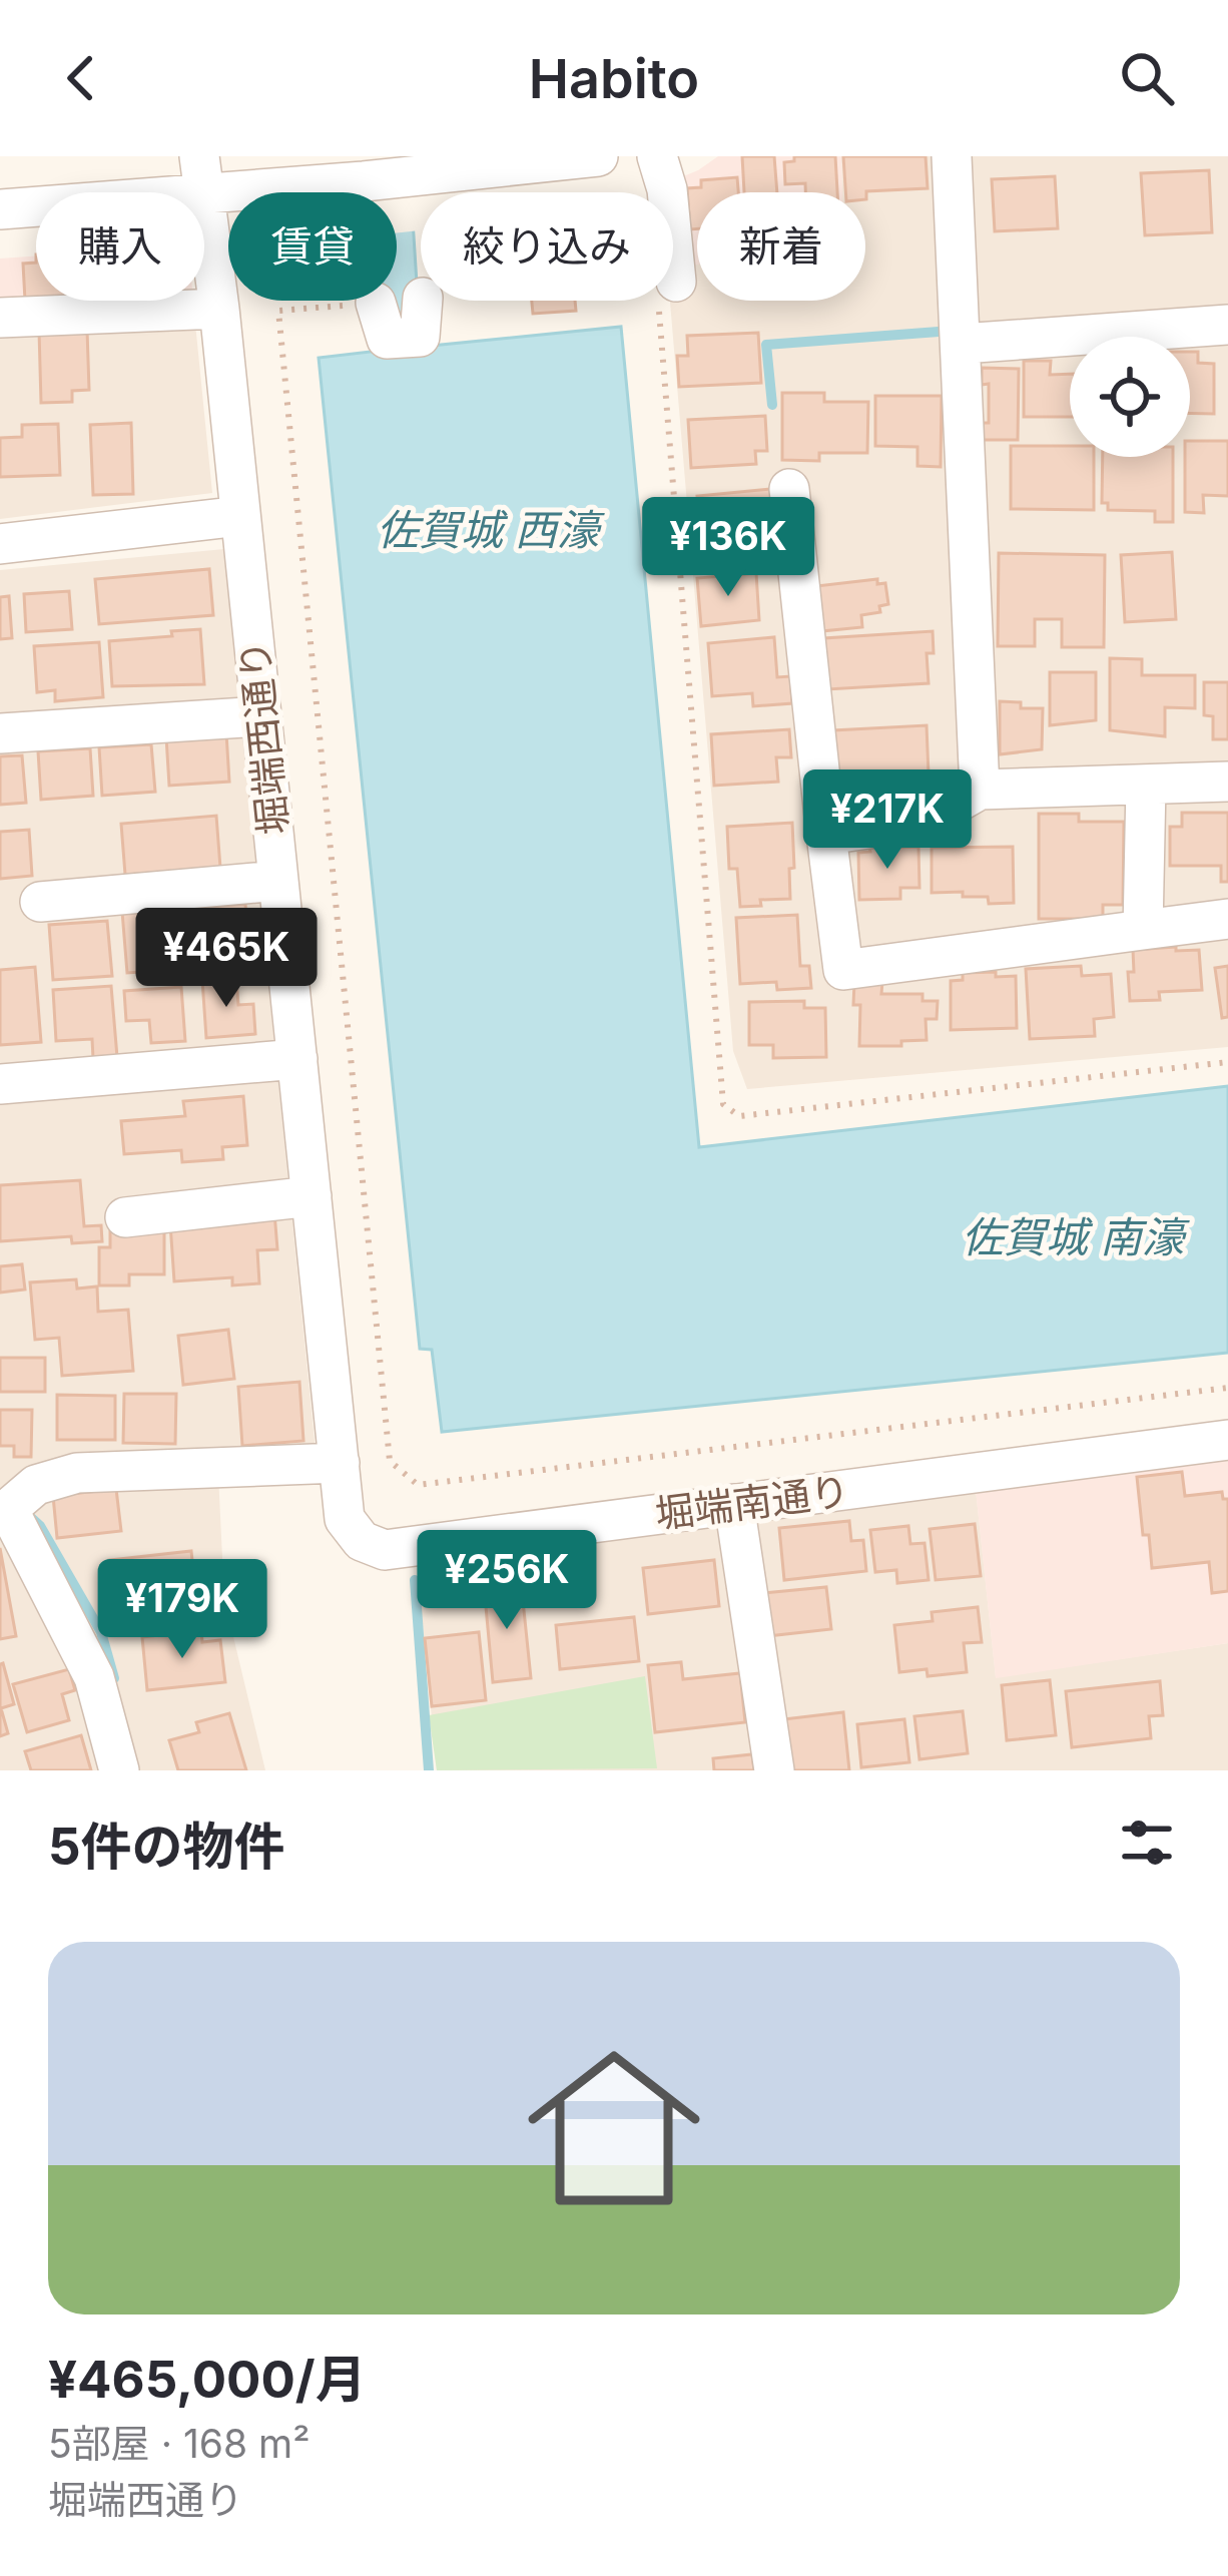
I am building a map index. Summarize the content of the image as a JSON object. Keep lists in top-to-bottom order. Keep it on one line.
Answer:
{"streets":{"street":["堀端西通り","堀端南通り"]},"crossings":[["堀端西通り","堀端南通り"]],"water":["佐賀城 西濠","佐賀城 南濠"],"page":{"header":"Habito","chip":["購入","賃貸","絞り込み","新着"],"price":["¥136K","¥217K","¥465K","¥256K","¥179K"],"heading":"5件の物件","list":[{"name":"¥465,000/月","note":"5部屋 · 168 m² · 堀端西通り"}]}}
